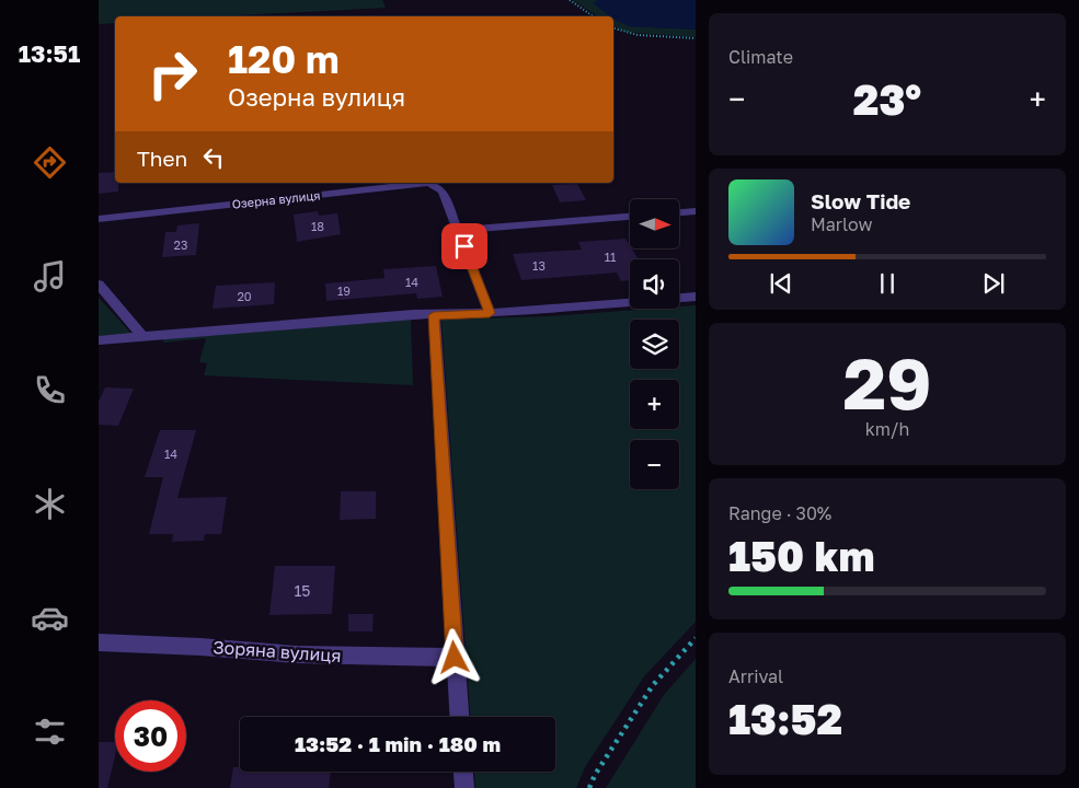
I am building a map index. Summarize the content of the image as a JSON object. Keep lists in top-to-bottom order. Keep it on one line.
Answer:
{"streets":{"street":["Озерна вулиця","Зоряна вулиця"]},"house_numbers":["18","23","11","13","14","19","20","14","15"],"north":"right","page":{"tabs":"13:51","tile":["Climate",["29","km/h"],["Range · 30%","150 km"],["Arrival","13:52"]],"turn":["120 m","Озерна вулиця"],"heat":["−","23°","+"],"then":"Then","song":["Slow Tide","Marlow"],"map_buttons":["+","−"],"limit":"30","trip":"13:52 · 1 min · 180 m"}}
